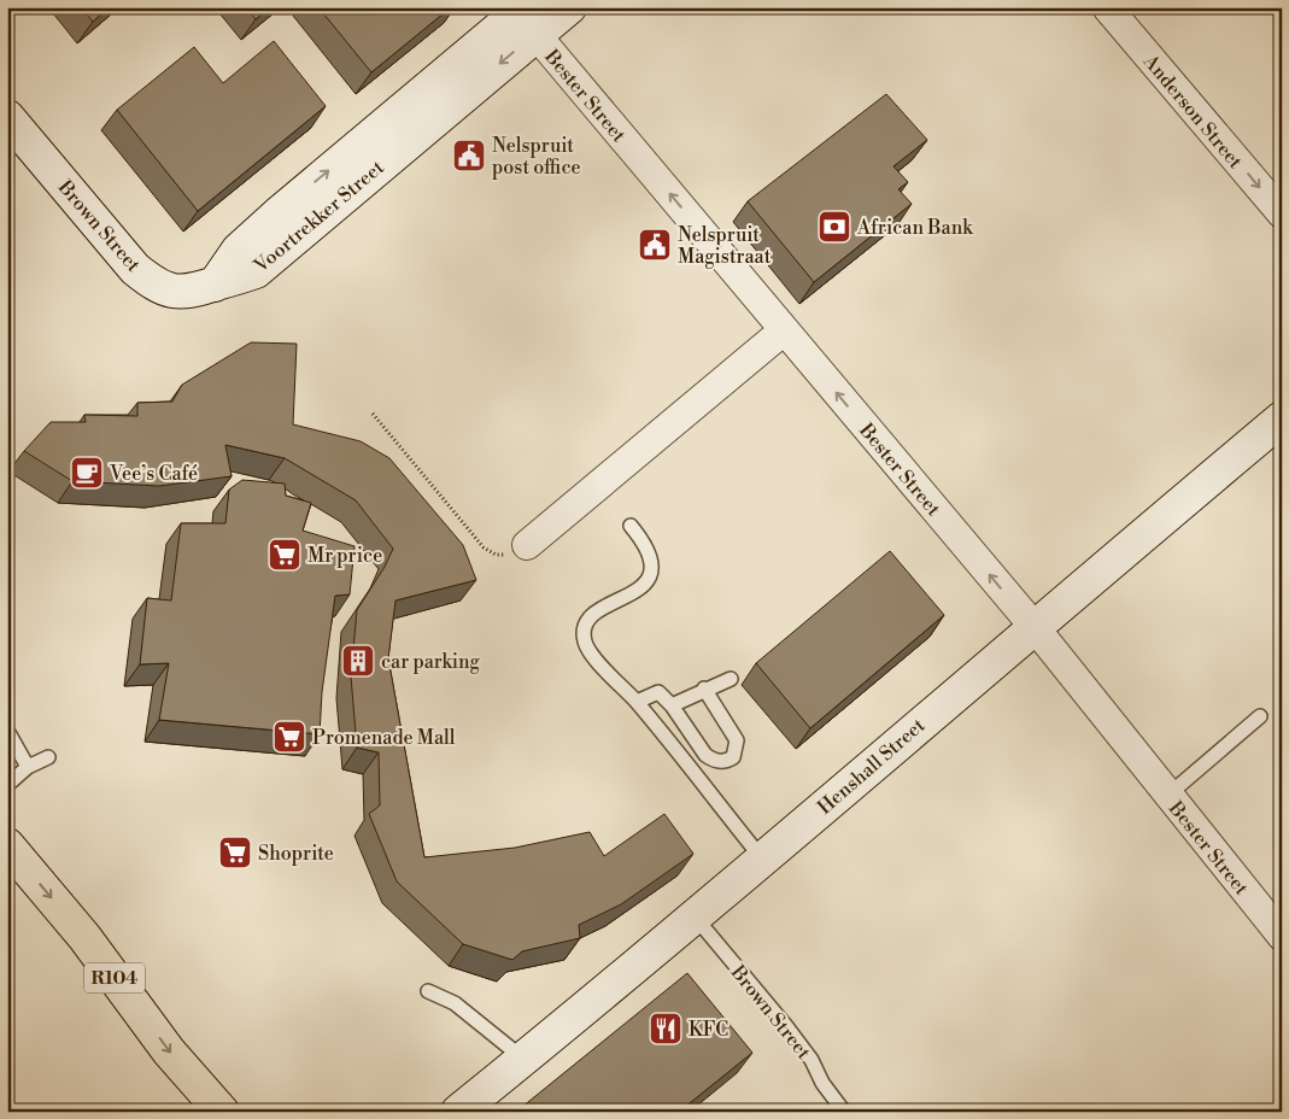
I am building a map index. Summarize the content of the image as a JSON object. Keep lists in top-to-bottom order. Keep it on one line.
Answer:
{"streets":{"main road":["R104"],"street":["Bester Street","Anderson Street","Voortrekker Street","Brown Street","Henshall Street"]},"crossings":[["Bester Street","Voortrekker Street"],["Bester Street","Henshall Street"],["Voortrekker Street","Brown Street"],["Brown Street","Henshall Street"]],"one_way":["Bester Street","Anderson Street"],"places":{"public building":["Nelspruit post office","Nelspruit Magistraat"],"bank":["African Bank"],"cafe":["Vee’s Café"],"supermarket":["Mr price","Promenade Mall","Shoprite"],"building":["car parking"],"restaurant":["KFC"]}}
